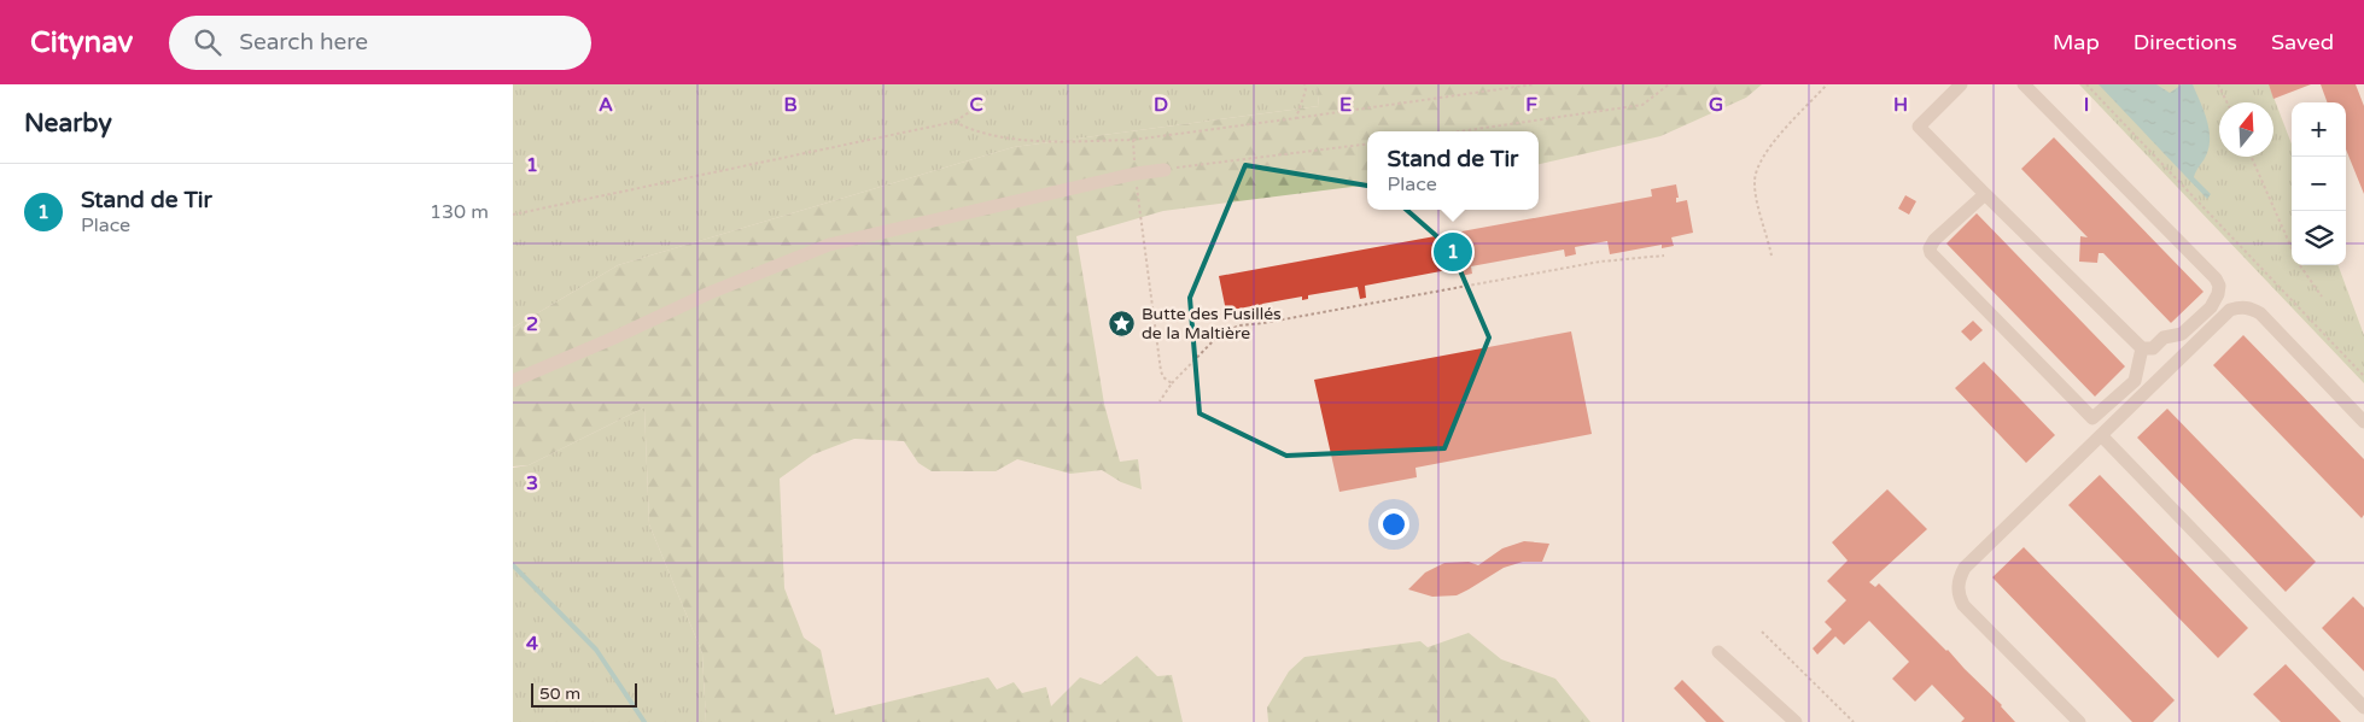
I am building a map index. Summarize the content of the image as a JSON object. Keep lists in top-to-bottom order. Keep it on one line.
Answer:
{"places":{"place":["Butte des Fusillés de la Maltière"]},"scale_bar":"50 m","north":"top","page":{"header":"Citynav","search":"Search here","nav":["Map","Directions","Saved"],"heading":"Nearby","map_buttons":["+","−"],"popup":["Stand de Tir","Place"],"list":[{"mark":"1","name":"Stand de Tir","note":"Place","value":"130 m"}],"pins":"1","scale":"50 m"},"grid":{"columns":["A","B","C","D","E","F","G","H","I"],"rows":["1","2","3","4"]}}
